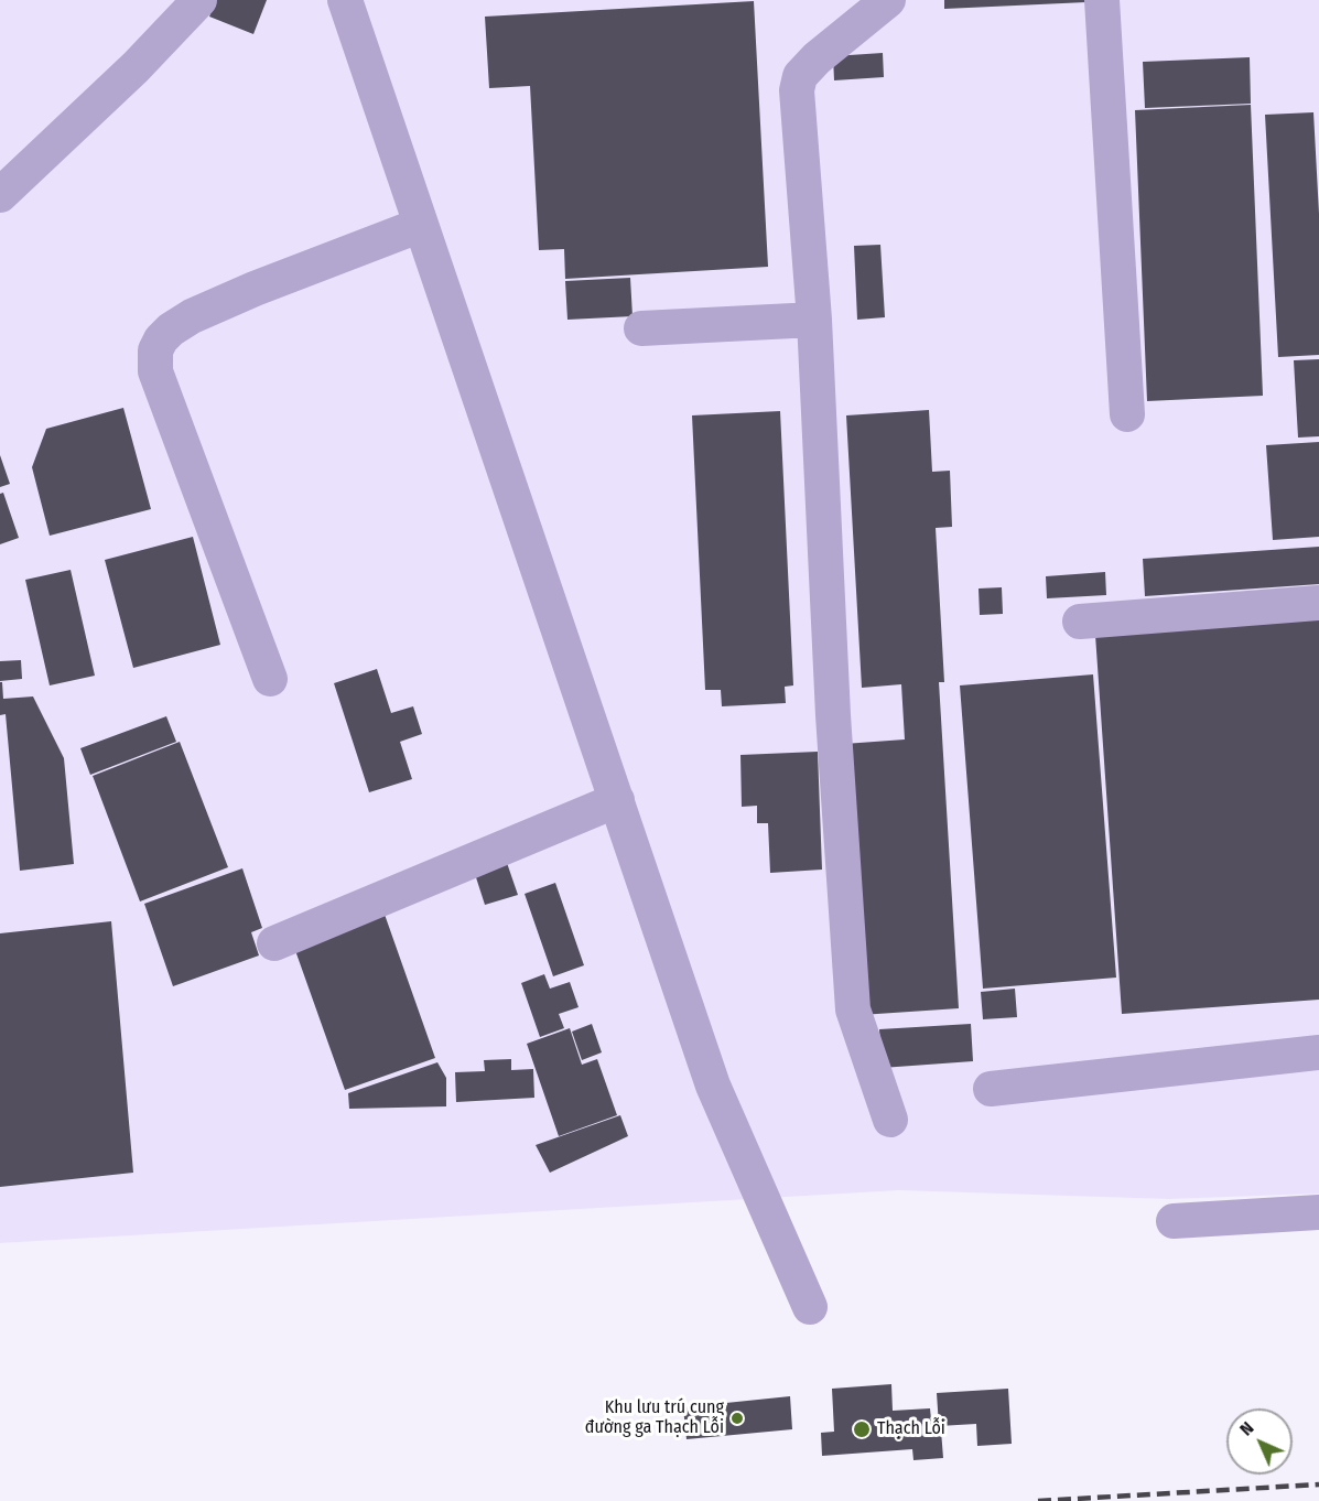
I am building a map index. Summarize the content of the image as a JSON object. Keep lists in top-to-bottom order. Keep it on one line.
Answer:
{"places":["Khu lưu trú cung đường ga Thạch Lỗi","Thạch Lỗi"],"north":"top left"}
